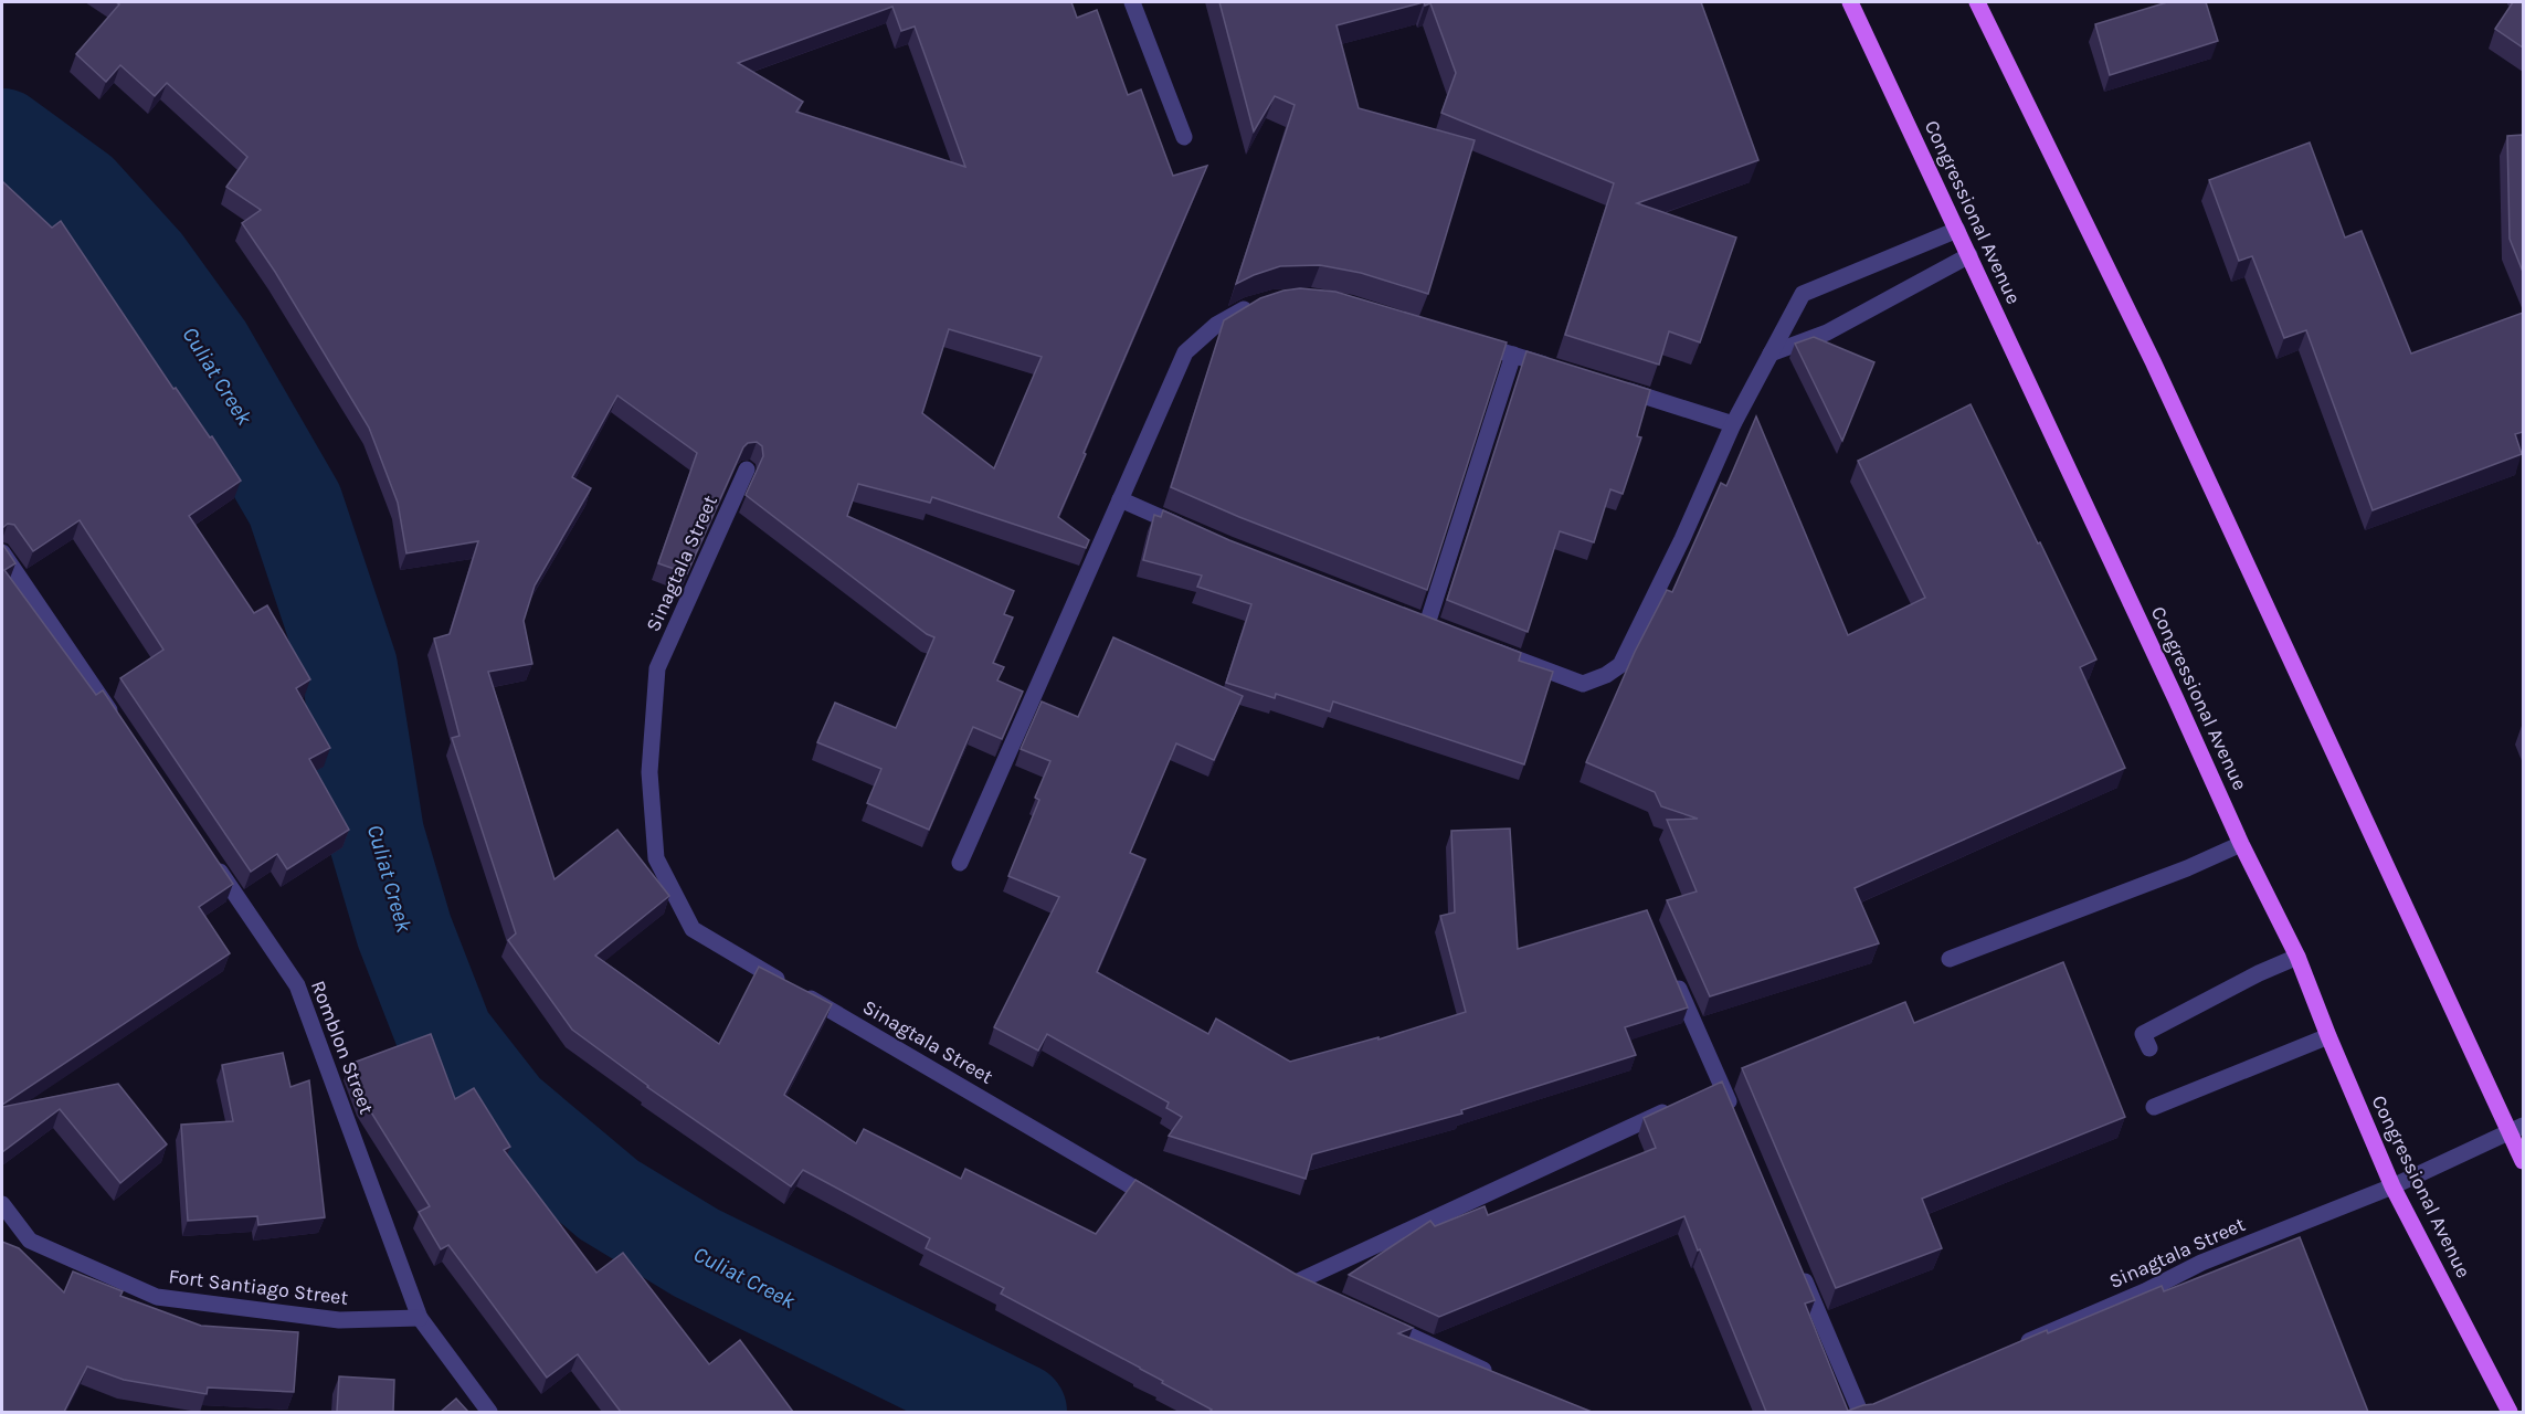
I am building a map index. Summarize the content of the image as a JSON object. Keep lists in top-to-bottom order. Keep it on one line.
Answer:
{"streets":{"main road":["Congressional Avenue"],"street":["Sinagtala Street","Romblon Street","Fort Santiago Street"]},"crossings":[["Congressional Avenue","Sinagtala Street"],["Romblon Street","Fort Santiago Street"]],"water":["Culiat Creek"]}
